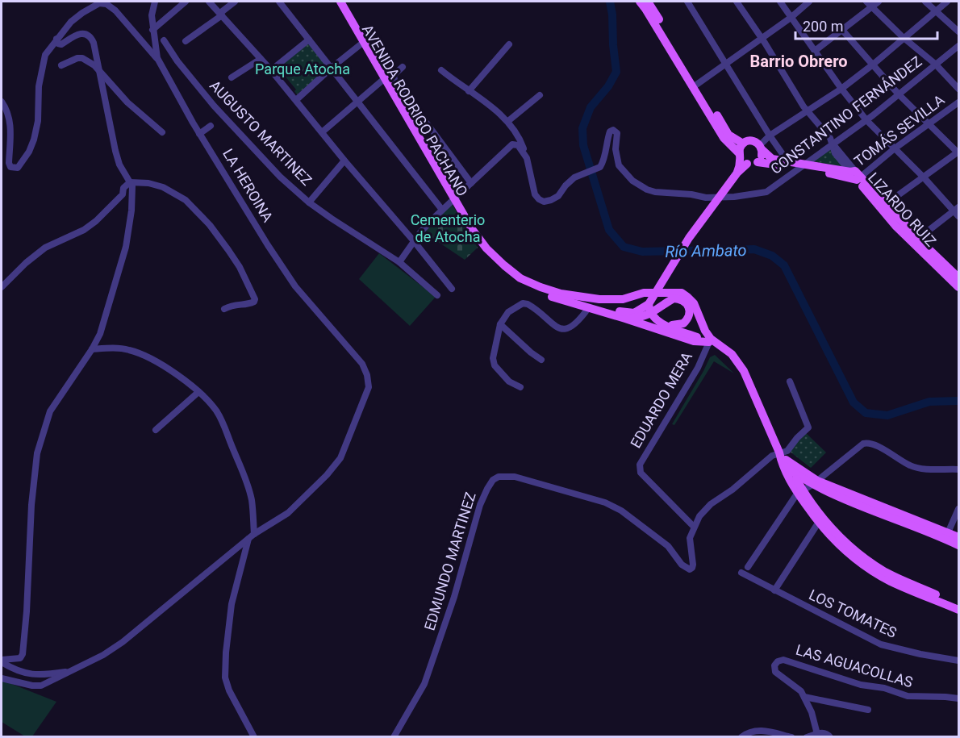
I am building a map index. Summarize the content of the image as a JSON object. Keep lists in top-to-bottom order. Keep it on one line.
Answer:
{"streets":{"main road":["AVENIDA RODRIGO PACHANO","LIZARDO RUIZ"],"street":["CONSTANTINO FERNÁNDEZ","TOMÁS SEVILLA","AUGUSTO MARTINEZ","LA HEROINA","EDUARDO MERA","EDMUNDO MARTINEZ","LOS TOMATES","LAS AGUACOLLAS"]},"crossings":[["AVENIDA RODRIGO PACHANO","EDUARDO MERA"],["AVENIDA RODRIGO PACHANO","EDMUNDO MARTINEZ"],["CONSTANTINO FERNÁNDEZ","LIZARDO RUIZ"],["TOMÁS SEVILLA","LIZARDO RUIZ"],["EDUARDO MERA","EDMUNDO MARTINEZ"]],"districts":["Barrio Obrero"],"water":["Río Ambato"],"parks":["Parque Atocha","Cementerio de Atocha"],"scale_bar":"200 m"}
